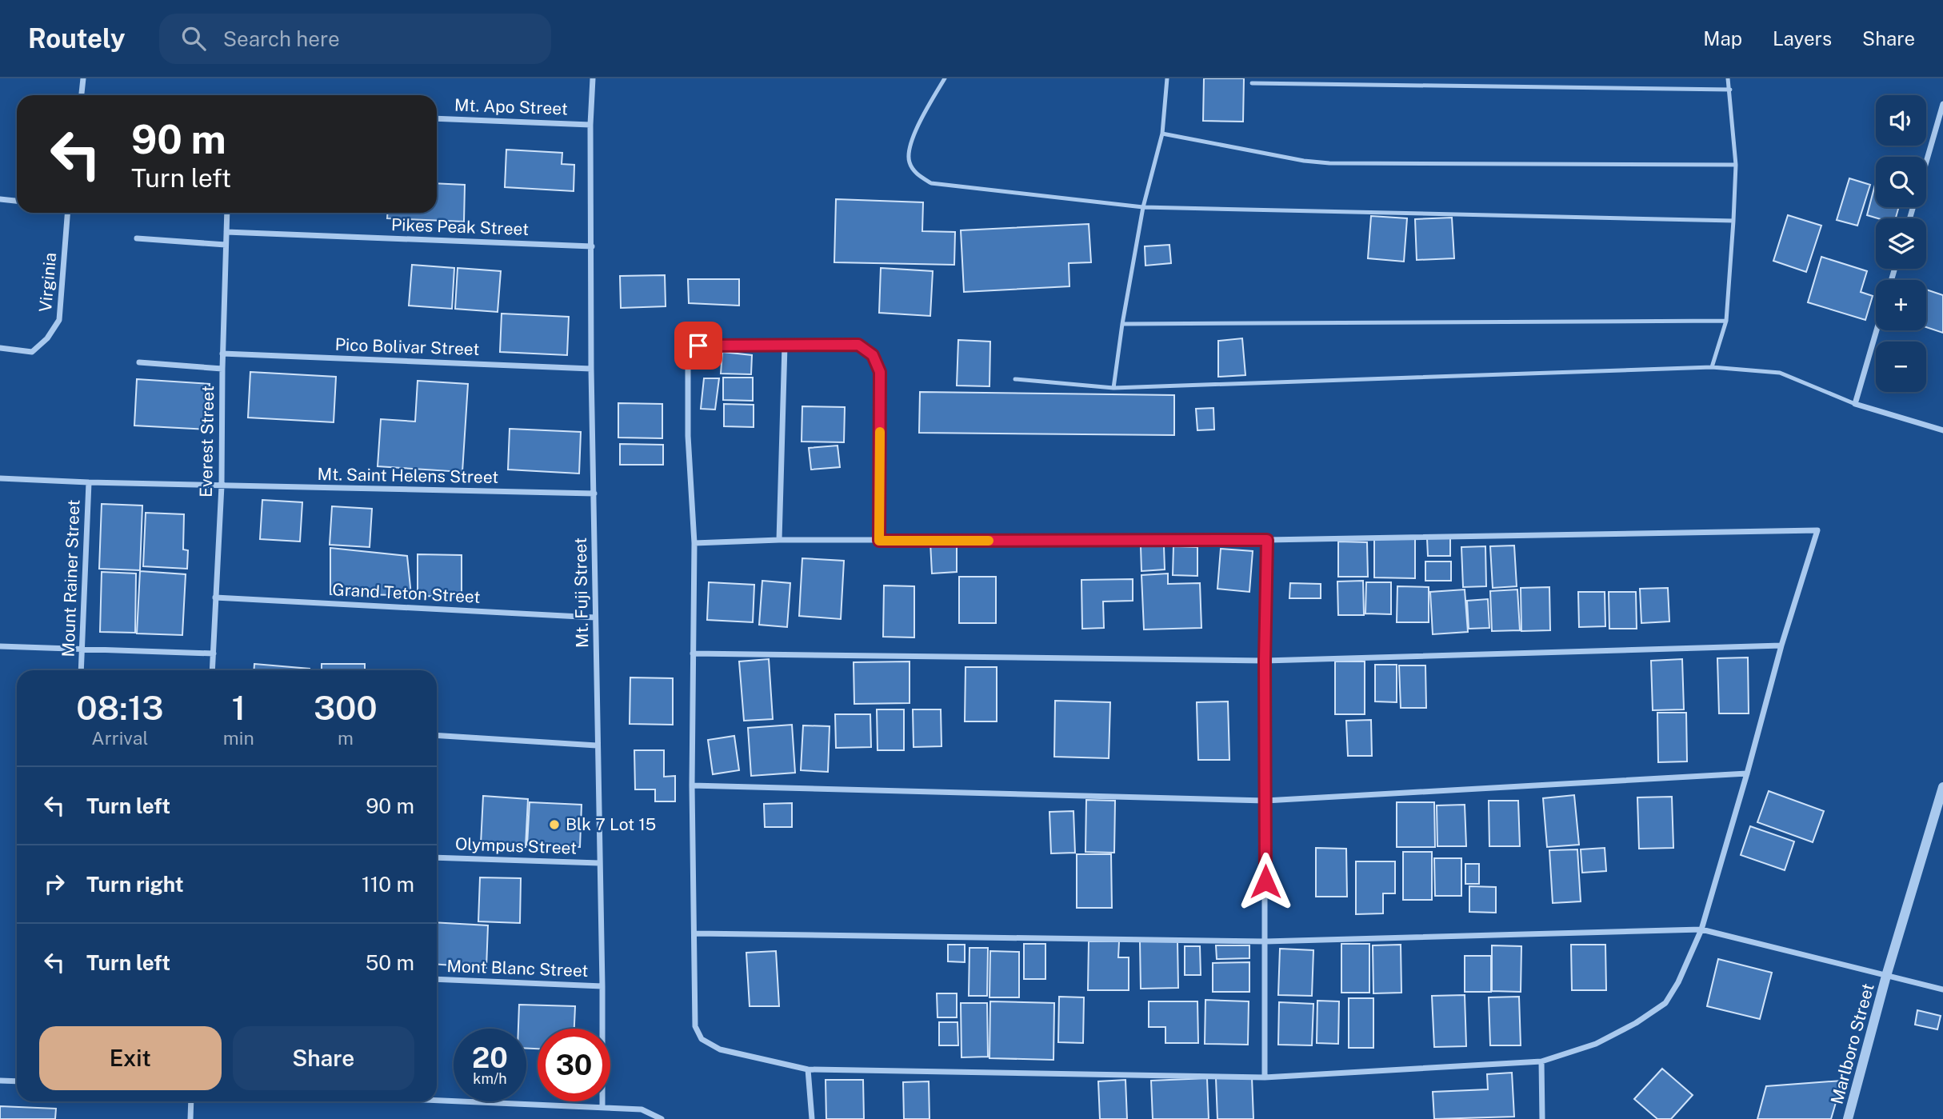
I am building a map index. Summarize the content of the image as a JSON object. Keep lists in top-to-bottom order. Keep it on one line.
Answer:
{"streets":{"street":["Mt. Apo Street","Pikes Peak Street","Virginia","Pico Bolivar Street","Everest Street","Mt. Saint Helens Street","Mount Rainer Street","Mt. Fuji Street","Grand Teton Street","Olympus Street","Mont Blanc Street","Marlboro Street"]},"crossings":[["Mt. Apo Street","Mt. Fuji Street"],["Pikes Peak Street","Everest Street"],["Pikes Peak Street","Mt. Fuji Street"],["Pico Bolivar Street","Everest Street"],["Pico Bolivar Street","Mt. Fuji Street"],["Everest Street","Mt. Saint Helens Street"],["Everest Street","Grand Teton Street"],["Mt. Saint Helens Street","Mount Rainer Street"],["Mt. Saint Helens Street","Mt. Fuji Street"],["Mt. Fuji Street","Grand Teton Street"],["Mt. Fuji Street","Olympus Street"],["Mt. Fuji Street","Mont Blanc Street"]],"places":["Blk 7 Lot 15"],"page":{"header":"Routely","search":"Search here","nav":["Map","Layers","Share"],"map_buttons":["+","−"],"turn":["90 m","Turn left"],"eta":["08:13","Arrival","1","min","300","m"],"list":[{"name":"Turn left","value":"90 m"},{"name":"Turn right","value":"110 m"},{"name":"Turn left","value":"50 m"}],"buttons":["Exit","Share"],"speed":"20 km/h","limit":"30"}}
